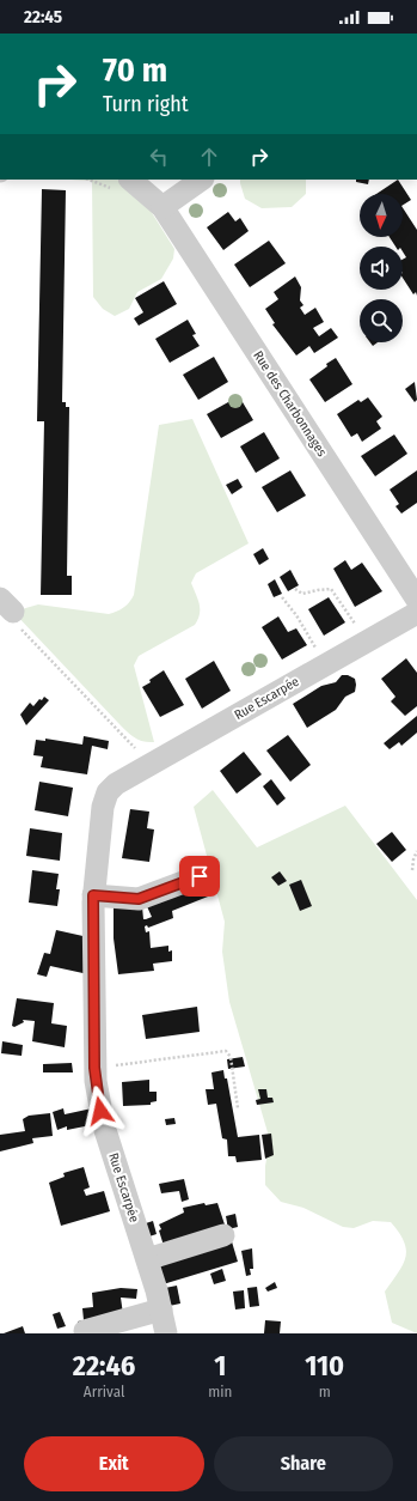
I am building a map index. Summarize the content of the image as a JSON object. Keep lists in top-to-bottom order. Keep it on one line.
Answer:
{"streets":{"street":["Rue des Charbonnages","Rue Escarpée"]},"north":"bottom","page":{"status":"22:45","turn":["70 m","Turn right"],"eta":["22:46","Arrival","1","min","110","m"],"buttons":["Exit","Share"]}}
